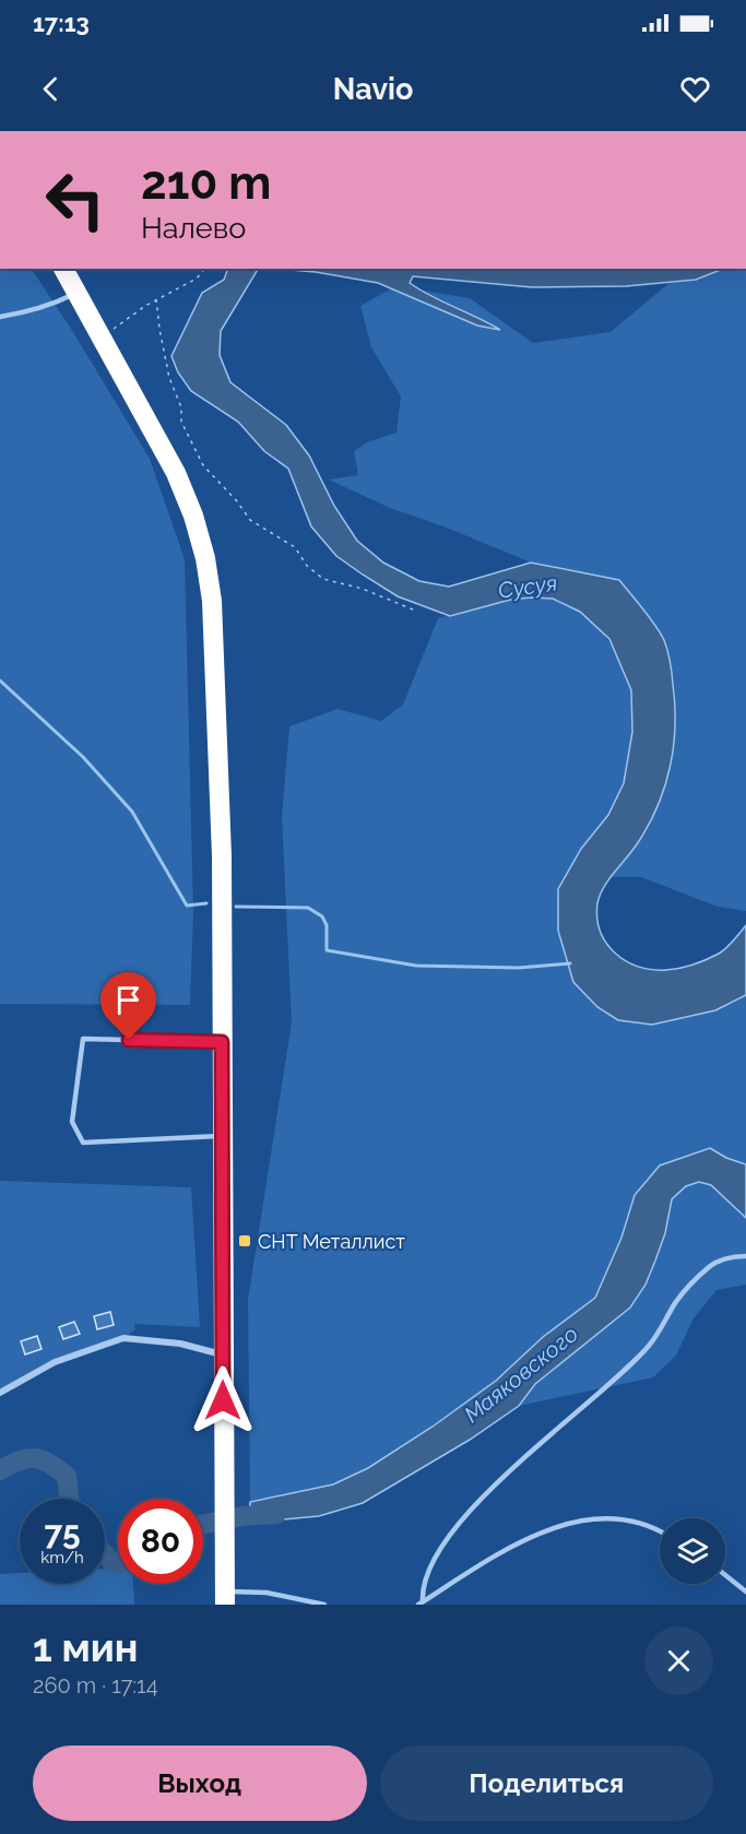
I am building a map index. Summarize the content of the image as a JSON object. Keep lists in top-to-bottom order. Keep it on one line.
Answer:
{"water":["Сусуя","Маяковского"],"places":{"transit":["СНТ Металлист"]},"page":{"status":"17:13","header":"Navio","turn":["210 m","Налево"],"speed":"75 km/h","limit":"80","heading":["1 мин","260 m · 17:14"],"buttons":["Выход","Поделиться"]}}
